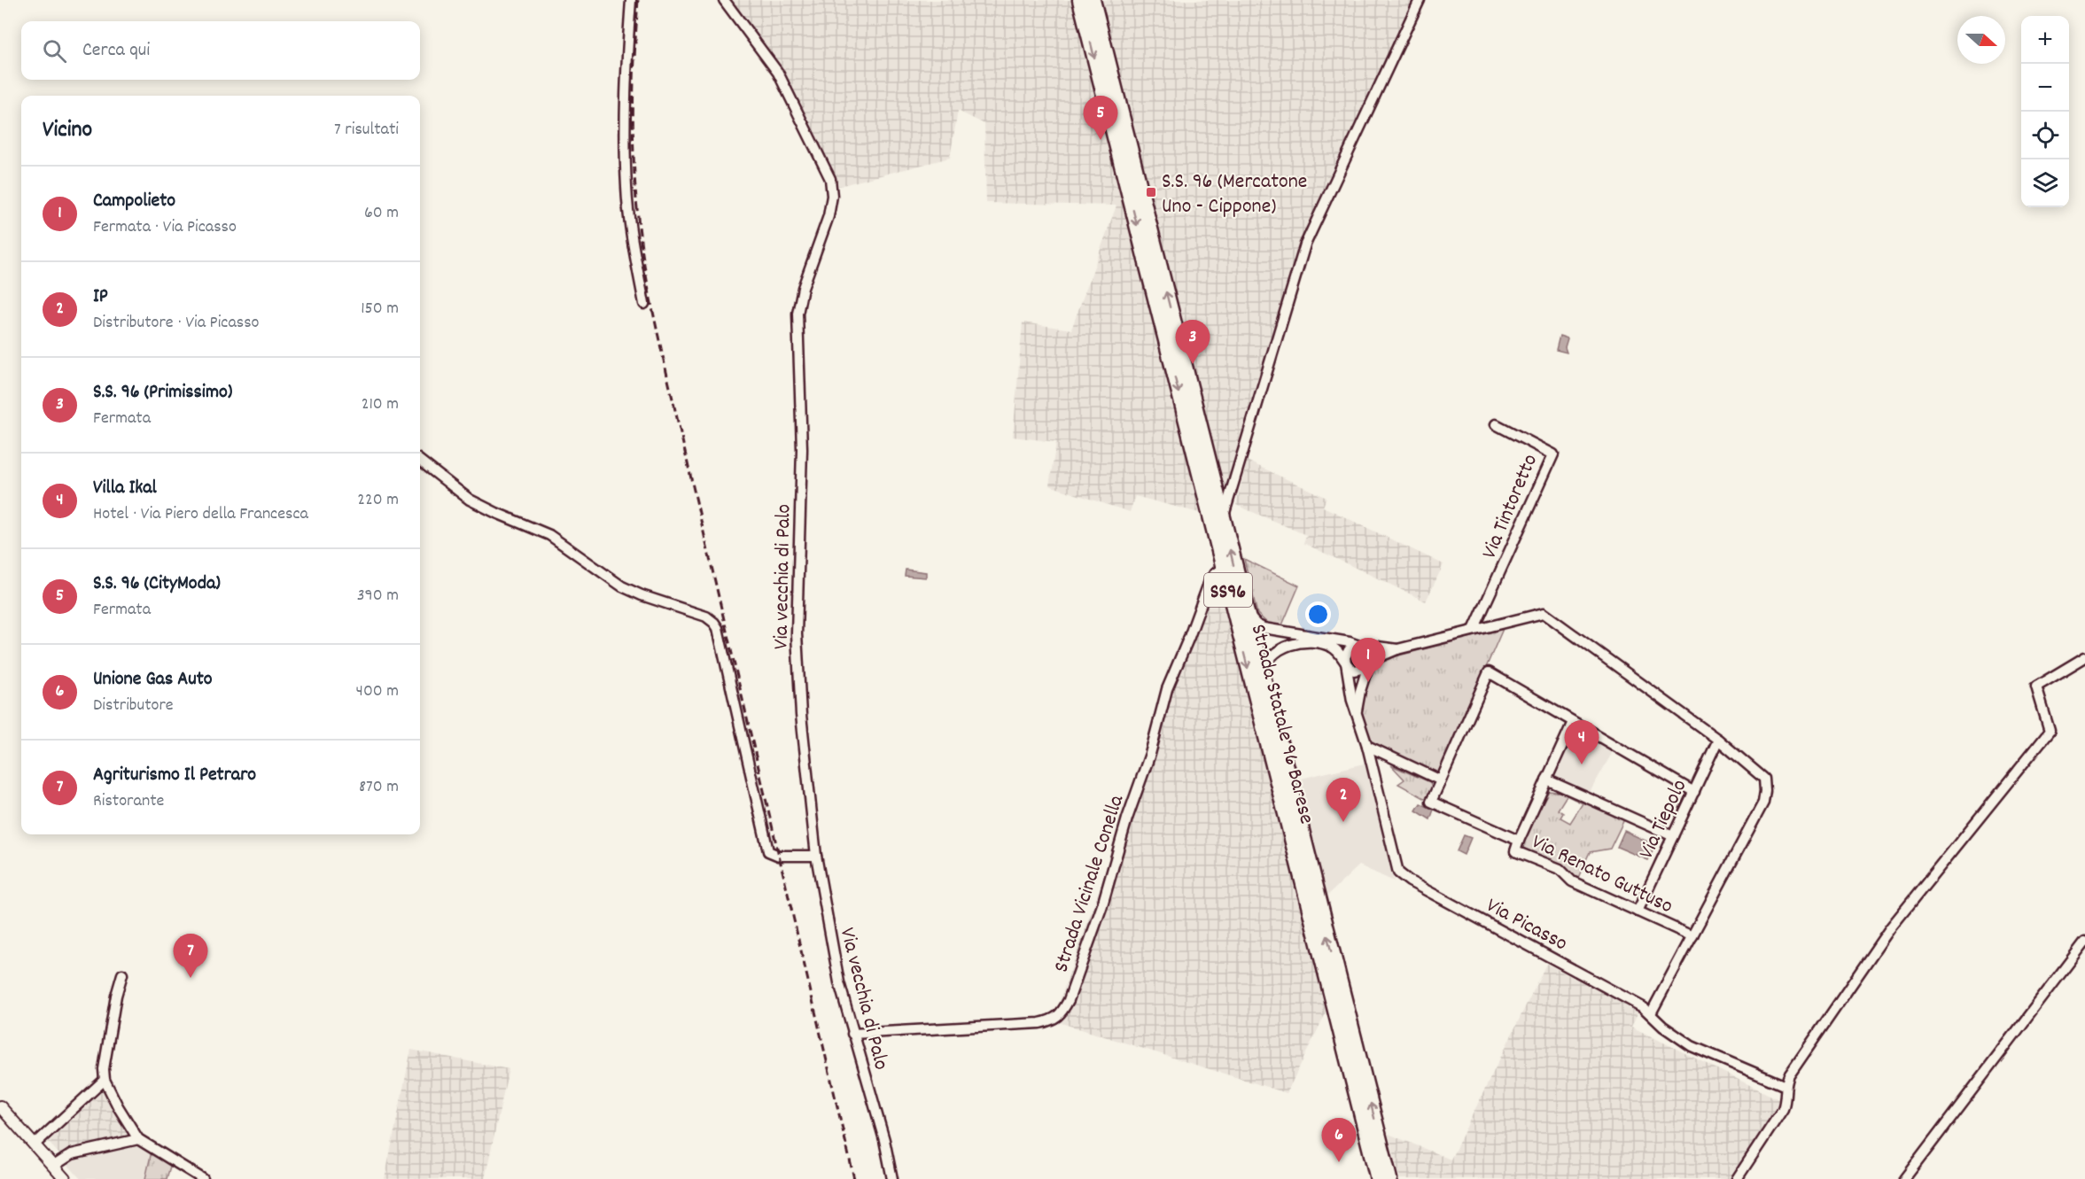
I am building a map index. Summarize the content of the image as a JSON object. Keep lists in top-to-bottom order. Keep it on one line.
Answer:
{"streets":{"main road":["SS96","Strada Statale 96 Barese"],"street":["Via Tintoretto","Via vecchia di Palo","Via Tiepolo","Via Renato Guttuso","Strada Vicinale Conella","Via Picasso"]},"crossings":[["Via vecchia di Palo","Strada Vicinale Conella"],["Strada Statale 96 Barese","Strada Vicinale Conella"],["Via Tiepolo","Via Renato Guttuso"]],"places":{"transit":["S.S. 96 (Mercatone Uno - Cippone)"]},"north":"right","page":{"map_buttons":["+","−"],"search":"Cerca qui","pins":["5","3","1","4","2","7","6"],"heading":["Vicino","7 risultati"],"list":[{"mark":"1","name":"Campolieto","note":"Fermata · Via Picasso","value":"60 m"},{"mark":"2","name":"IP","note":"Distributore · Via Picasso","value":"150 m"},{"mark":"3","name":"S.S. 96 (Primissimo)","note":"Fermata","value":"210 m"},{"mark":"4","name":"Villa Ikal","note":"Hotel · Via Piero della Francesca","value":"220 m"},{"mark":"5","name":"S.S. 96 (CityModa)","note":"Fermata","value":"390 m"},{"mark":"6","name":"Unione Gas Auto","note":"Distributore","value":"400 m"},{"mark":"7","name":"Agriturismo Il Petraro","note":"Ristorante","value":"870 m"}]}}
